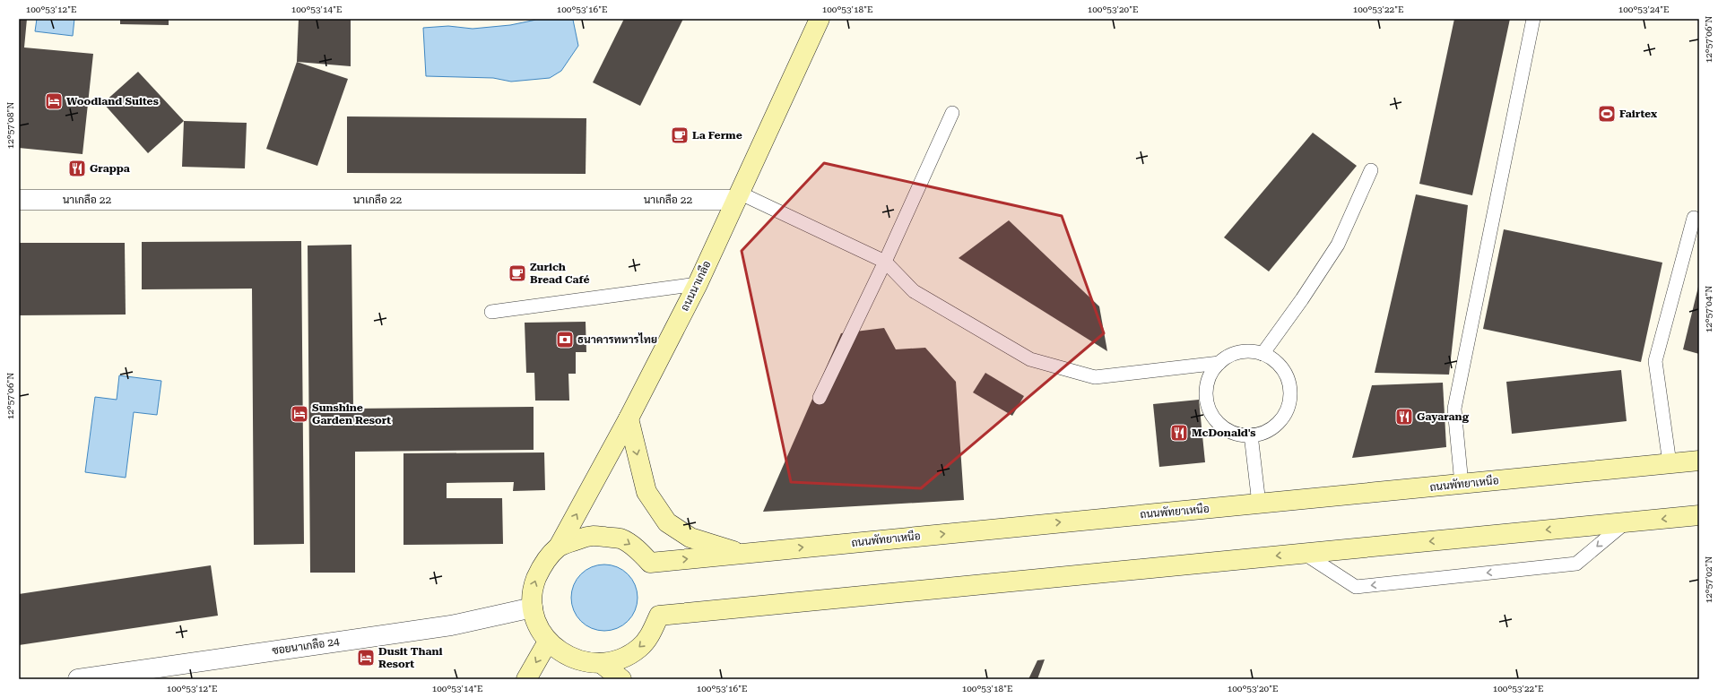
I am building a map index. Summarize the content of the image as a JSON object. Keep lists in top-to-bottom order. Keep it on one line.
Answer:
{"streets":{"main road":["ถนนนาเกลือ","ถนนพัทยาเหนือ"],"street":["นาเกลือ 22","ซอยนาเกลือ 24"]},"crossings":[["นาเกลือ 22","ถนนนาเกลือ"],["ถนนนาเกลือ","ถนนพัทยาเหนือ"]],"places":{"hotel":["Woodland Suites","Sunshine Garden Resort","Dusit Thani Resort"],"sports":["Fairtex"],"cafe":["La Ferme","Zurich Bread Café"],"restaurant":["Grappa","Gayarang","McDonald's"],"bank":["ธนาคารทหารไทย"]},"coordinates":["100°53'12\"E","100°53'14\"E","100°53'16\"E","100°53'18\"E","100°53'20\"E","100°53'22\"E","100°53'24\"E","12°57'06\"N","12°57'08\"N","12°57'04\"N","12°57'02\"N"]}
